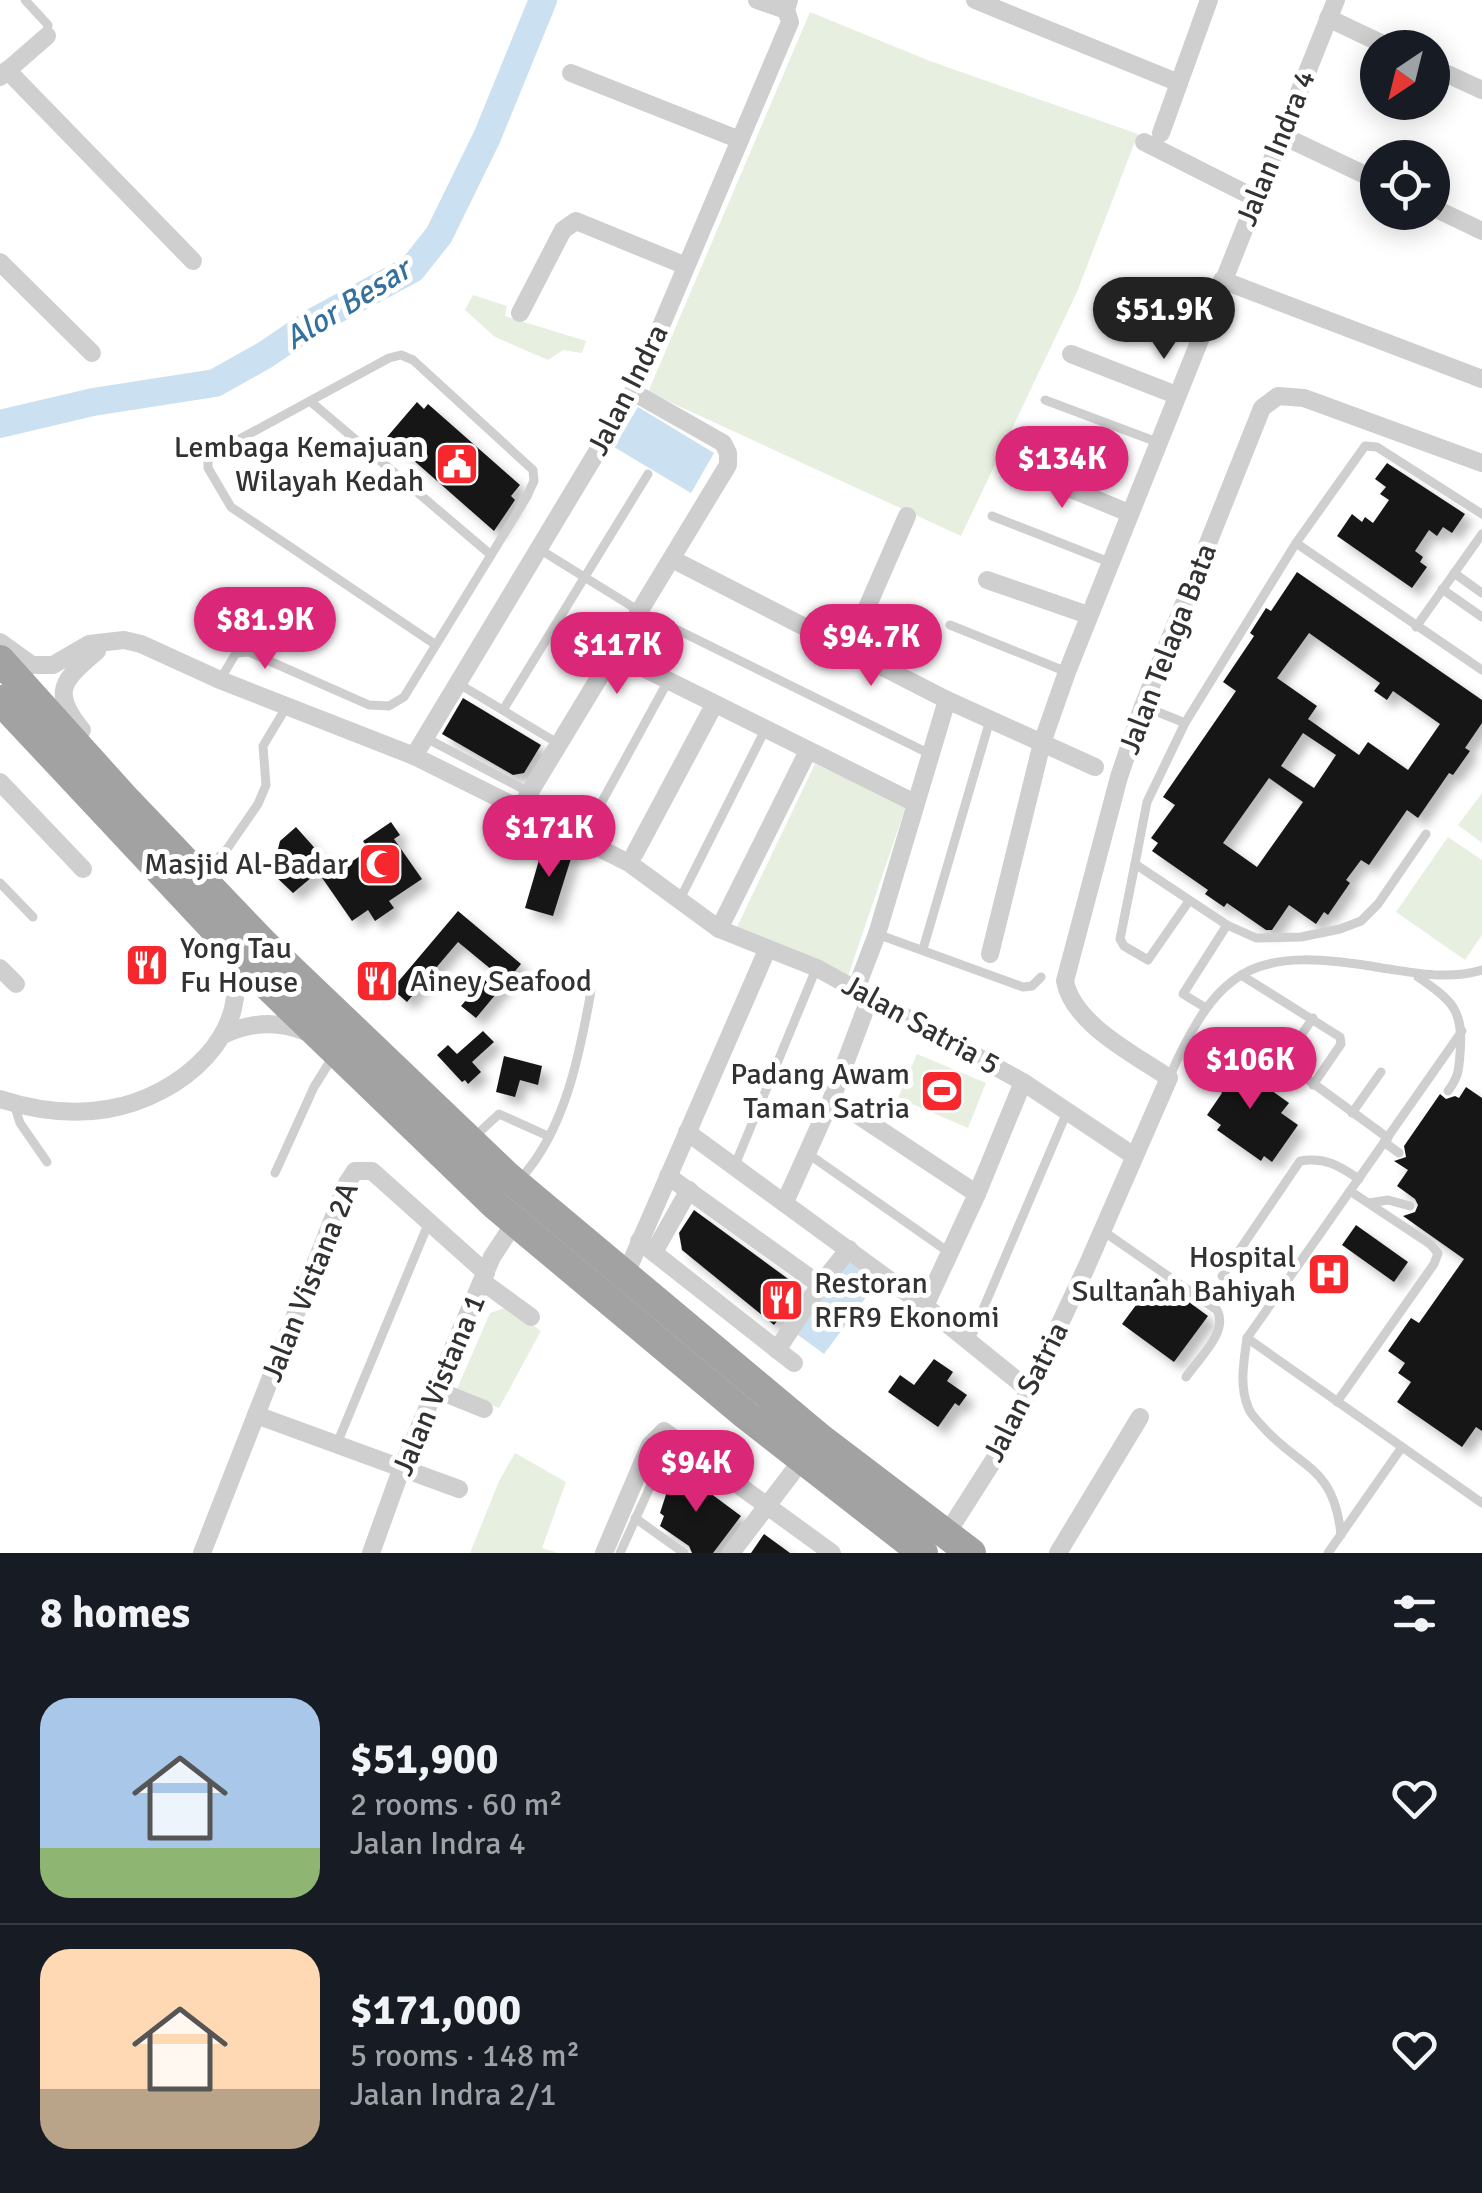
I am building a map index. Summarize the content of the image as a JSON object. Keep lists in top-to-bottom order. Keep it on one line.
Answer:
{"streets":{"street":["Jalan Indra 4","Jalan Indra","Jalan Telaga Bata","Jalan Satria 5","Jalan Vistana 2A","Jalan Vistana 1","Jalan Satria"]},"crossings":[["Jalan Indra","Jalan Satria 5"],["Jalan Telaga Bata","Jalan Satria"],["Jalan Satria 5","Jalan Satria"],["Jalan Vistana 2A","Jalan Vistana 1"]],"water":["Alor Besar"],"places":{"public building":["Lembaga Kemajuan Wilayah Kedah"],"mosque":["Masjid Al-Badar"],"restaurant":["Yong Tau Fu House","Ainey Seafood","Restoran RFR9 Ekonomi"],"sports":["Padang Awam Taman Satria"],"hospital":["Hospital Sultanah Bahiyah"]},"north":"bottom left","page":{"price":["$51.9K","$134K","$81.9K","$94.7K","$117K","$171K","$106K","$94K"],"heading":"8 homes","list":[{"name":"$51,900","note":"2 rooms · 60 m² · Jalan Indra 4"},{"name":"$171,000","note":"5 rooms · 148 m² · Jalan Indra 2/1"}]}}
